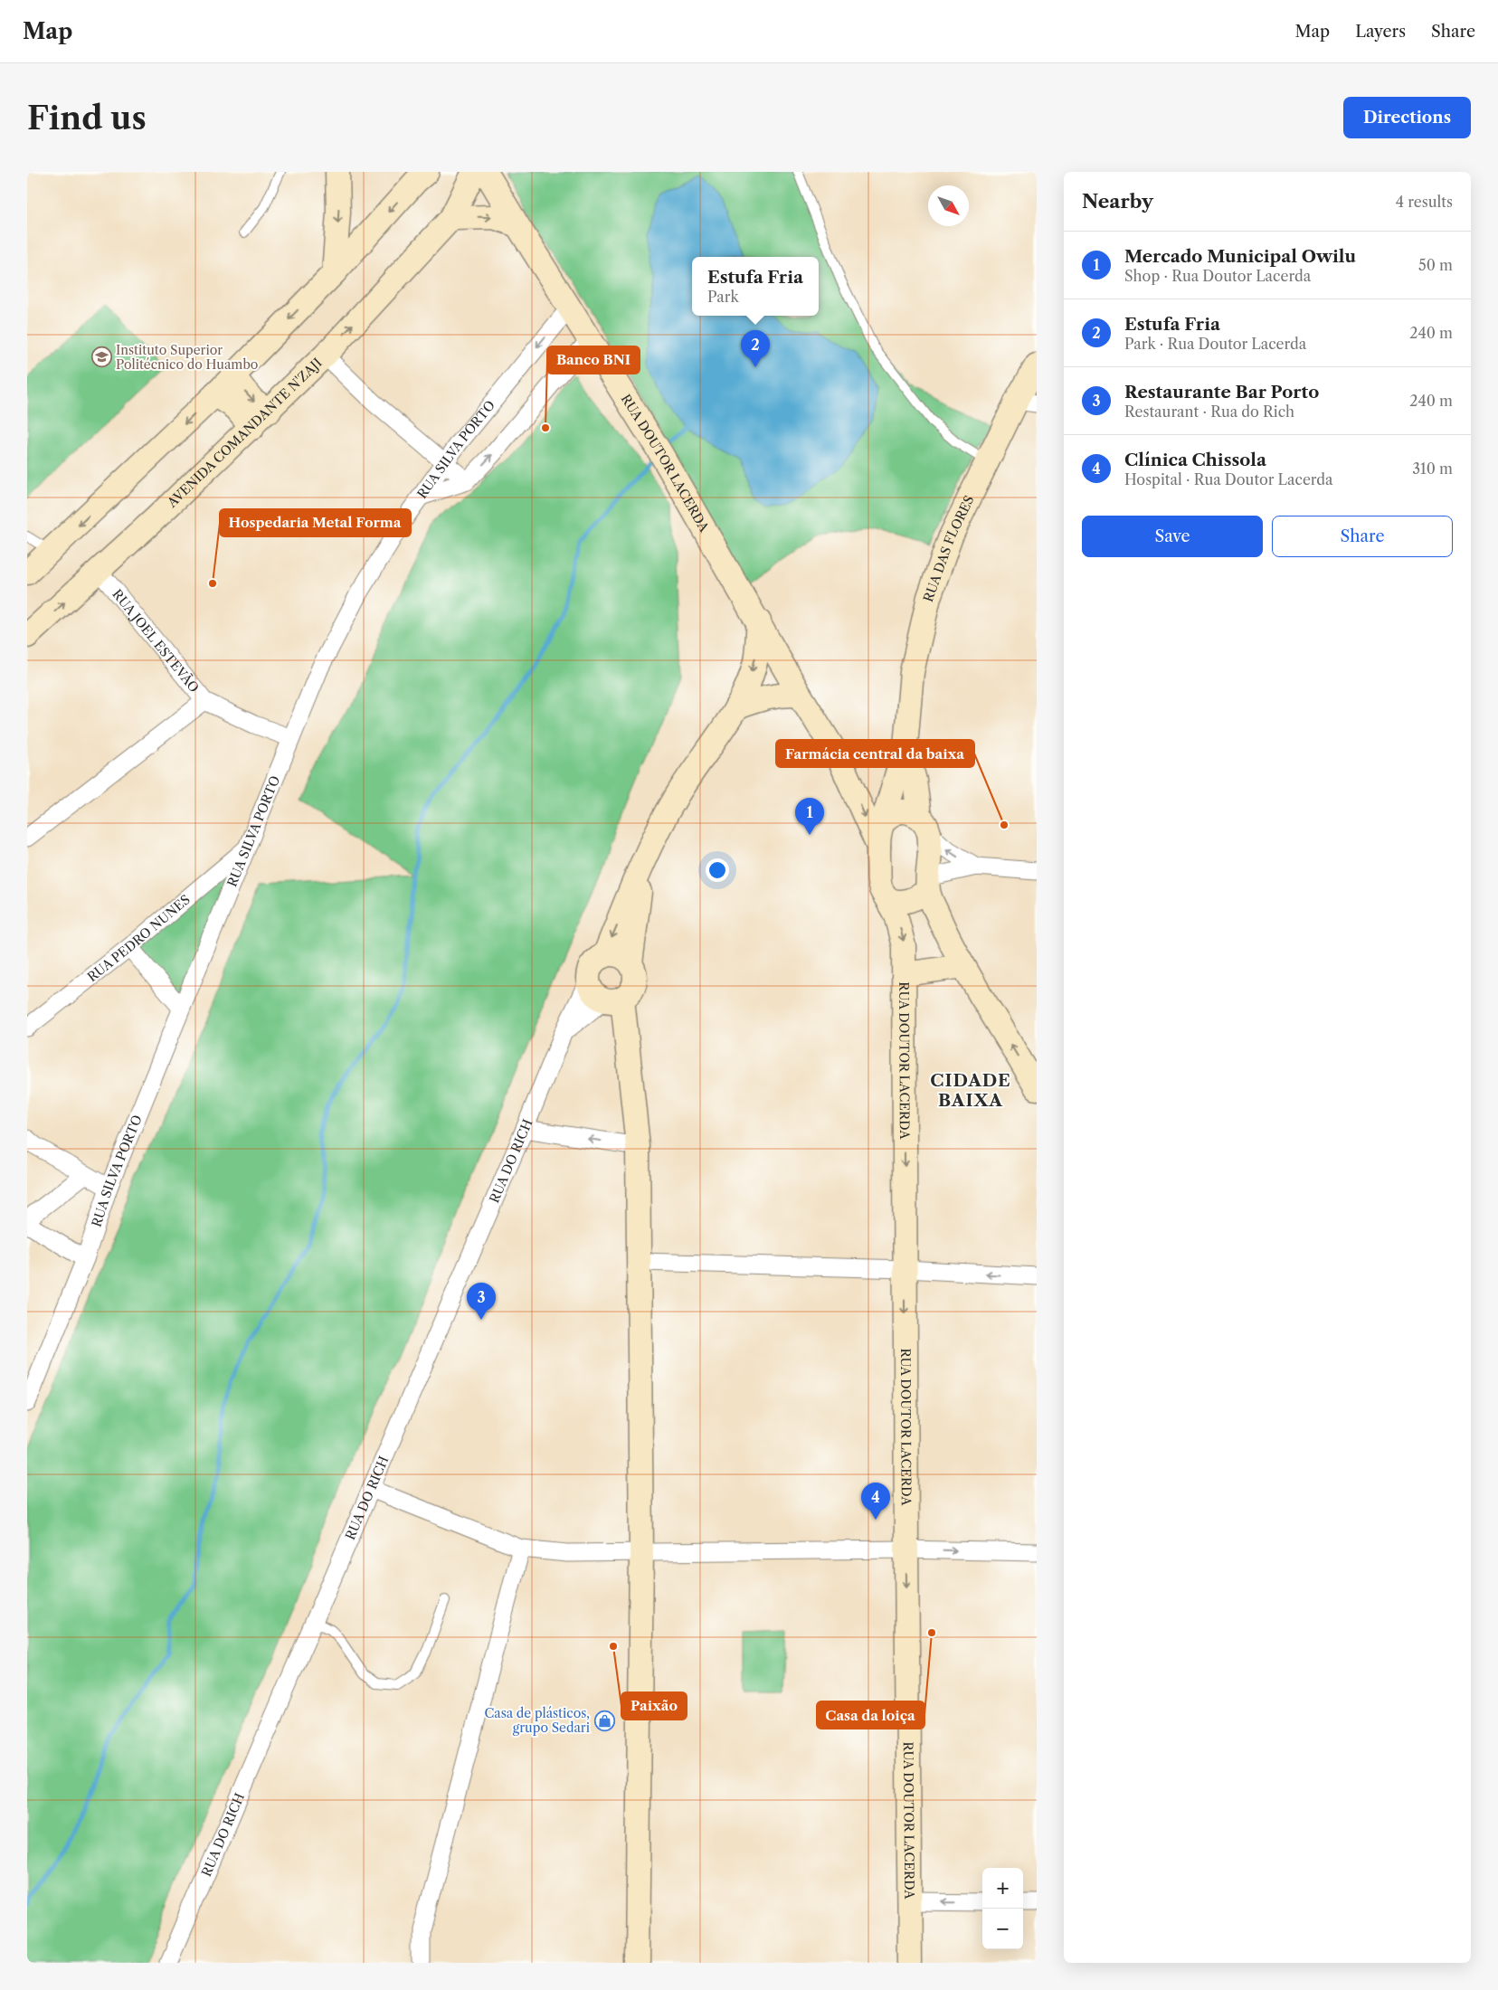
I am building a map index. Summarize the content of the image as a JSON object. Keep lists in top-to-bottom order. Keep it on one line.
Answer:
{"streets":{"street":["AVENIDA COMANDANTE N'ZAJI","RUA SILVA PORTO","RUA DOUTOR LACERDA","RUA DAS FLORES","RUA JOEL ESTEVÃO","RUA PEDRO NUNES","RUA DO RICH"]},"crossings":[["AVENIDA COMANDANTE N'ZAJI","RUA JOEL ESTEVÃO"],["RUA SILVA PORTO","RUA DOUTOR LACERDA"],["RUA SILVA PORTO","RUA JOEL ESTEVÃO"],["RUA SILVA PORTO","RUA PEDRO NUNES"],["RUA DOUTOR LACERDA","RUA DAS FLORES"]],"one_way":["RUA DOUTOR LACERDA"],"districts":["CIDADE BAIXA"],"places":{"school or university":["Instituto Superior Politécnico do Huambo"],"other":["Banco BNI","Hospedaria Metal Forma","Farmácia central da baixa","Casa da loiça","Paixão"],"shop":["Casa de plásticos, grupo Sedari"]},"north":"bottom right","page":{"header":"Map","nav":["Map","Layers","Share"],"buttons":["Directions",["Save","Share"]],"title":"Find us","heading":["Nearby","4 results"],"list":[{"mark":"1","name":"Mercado Municipal Owilu","note":"Shop · Rua Doutor Lacerda","value":"50 m"},{"mark":"2","name":"Estufa Fria","note":"Park · Rua Doutor Lacerda","value":"240 m"},{"mark":"3","name":"Restaurante Bar Porto","note":"Restaurant · Rua do Rich","value":"240 m"},{"mark":"4","name":"Clínica Chissola","note":"Hospital · Rua Doutor Lacerda","value":"310 m"}],"popup":["Estufa Fria","Park"],"pins":["2","1","3","4"],"map_buttons":["+","−"]}}
